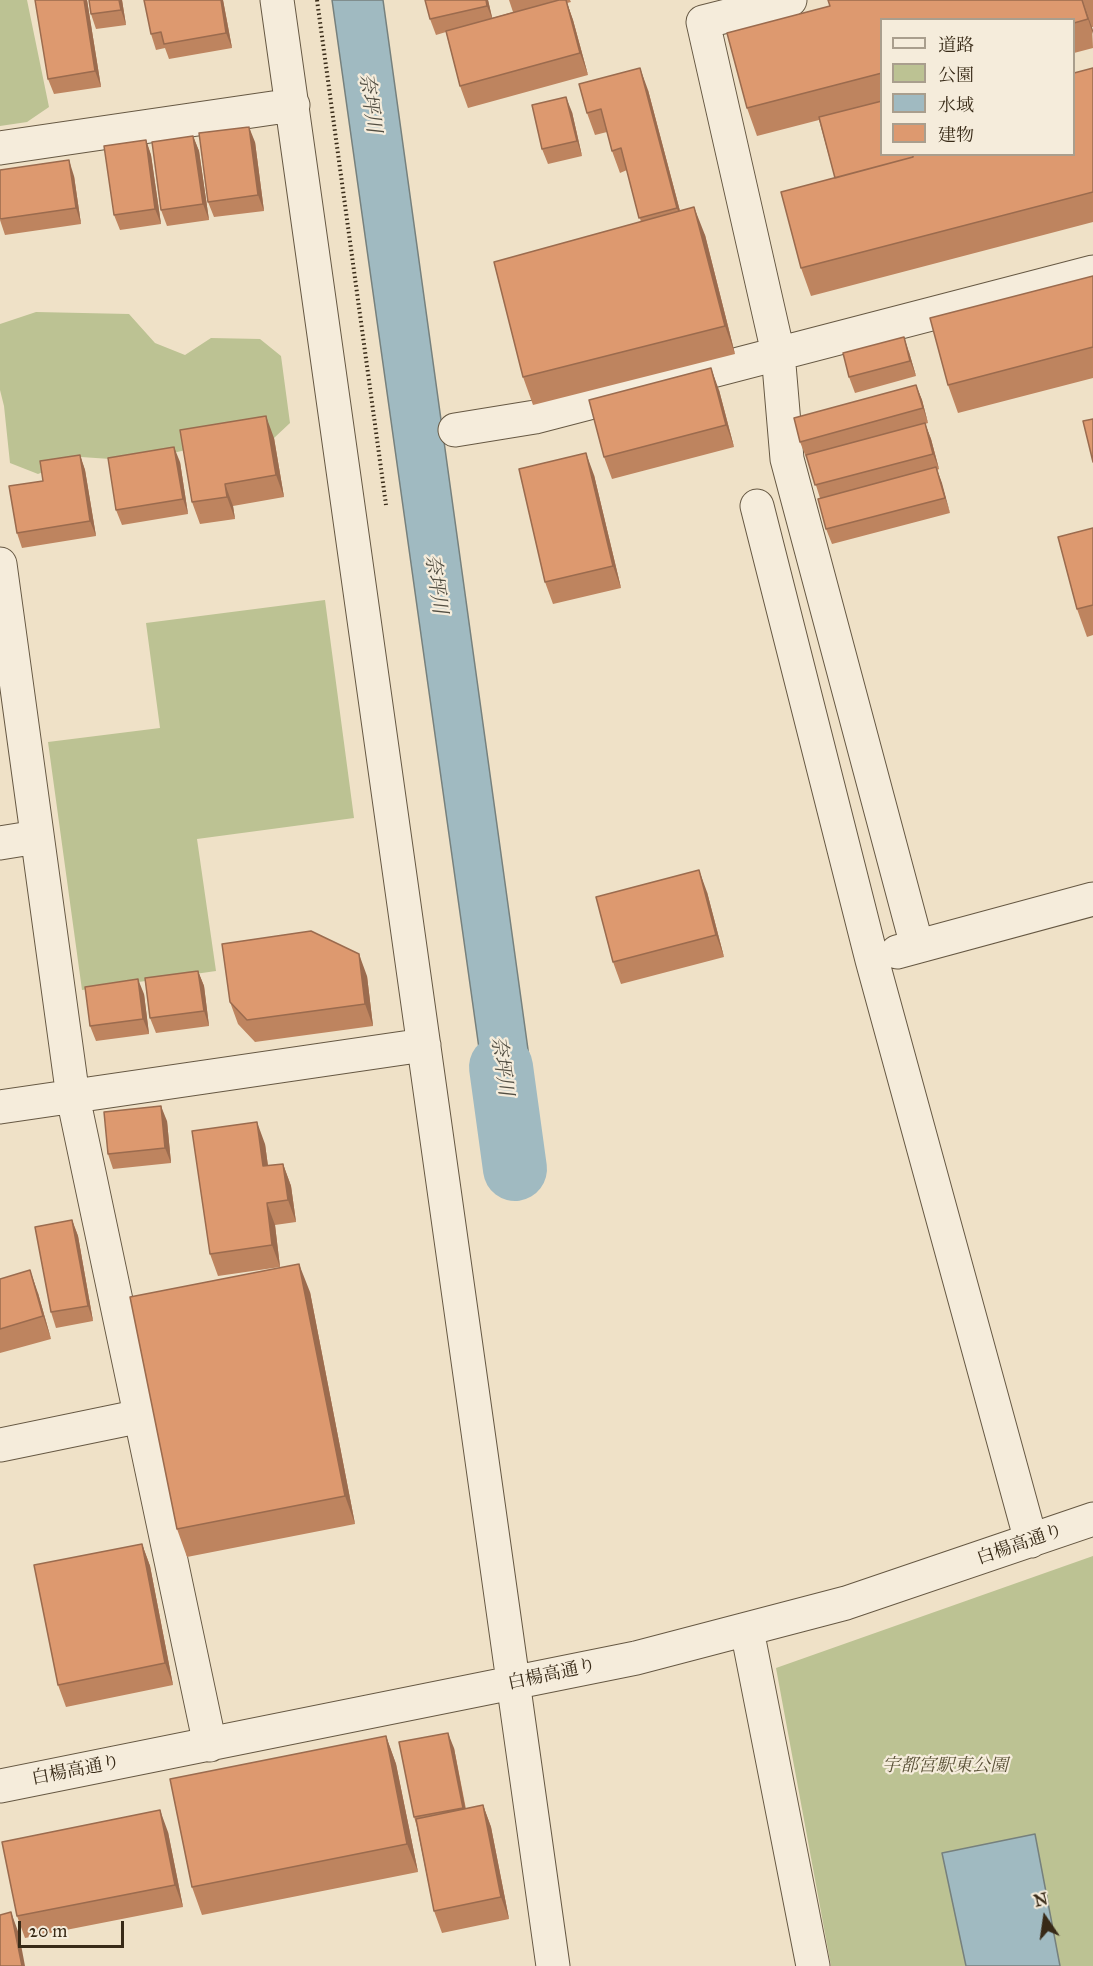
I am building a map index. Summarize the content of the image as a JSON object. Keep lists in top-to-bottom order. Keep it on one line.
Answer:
{"streets":{"street":["白楊高通り"]},"water":["奈坪川"],"parks":["宇都宮駅東公園"],"legend":["道路","公園","水域","建物"],"scale_bar":"20 m","north":"top"}
